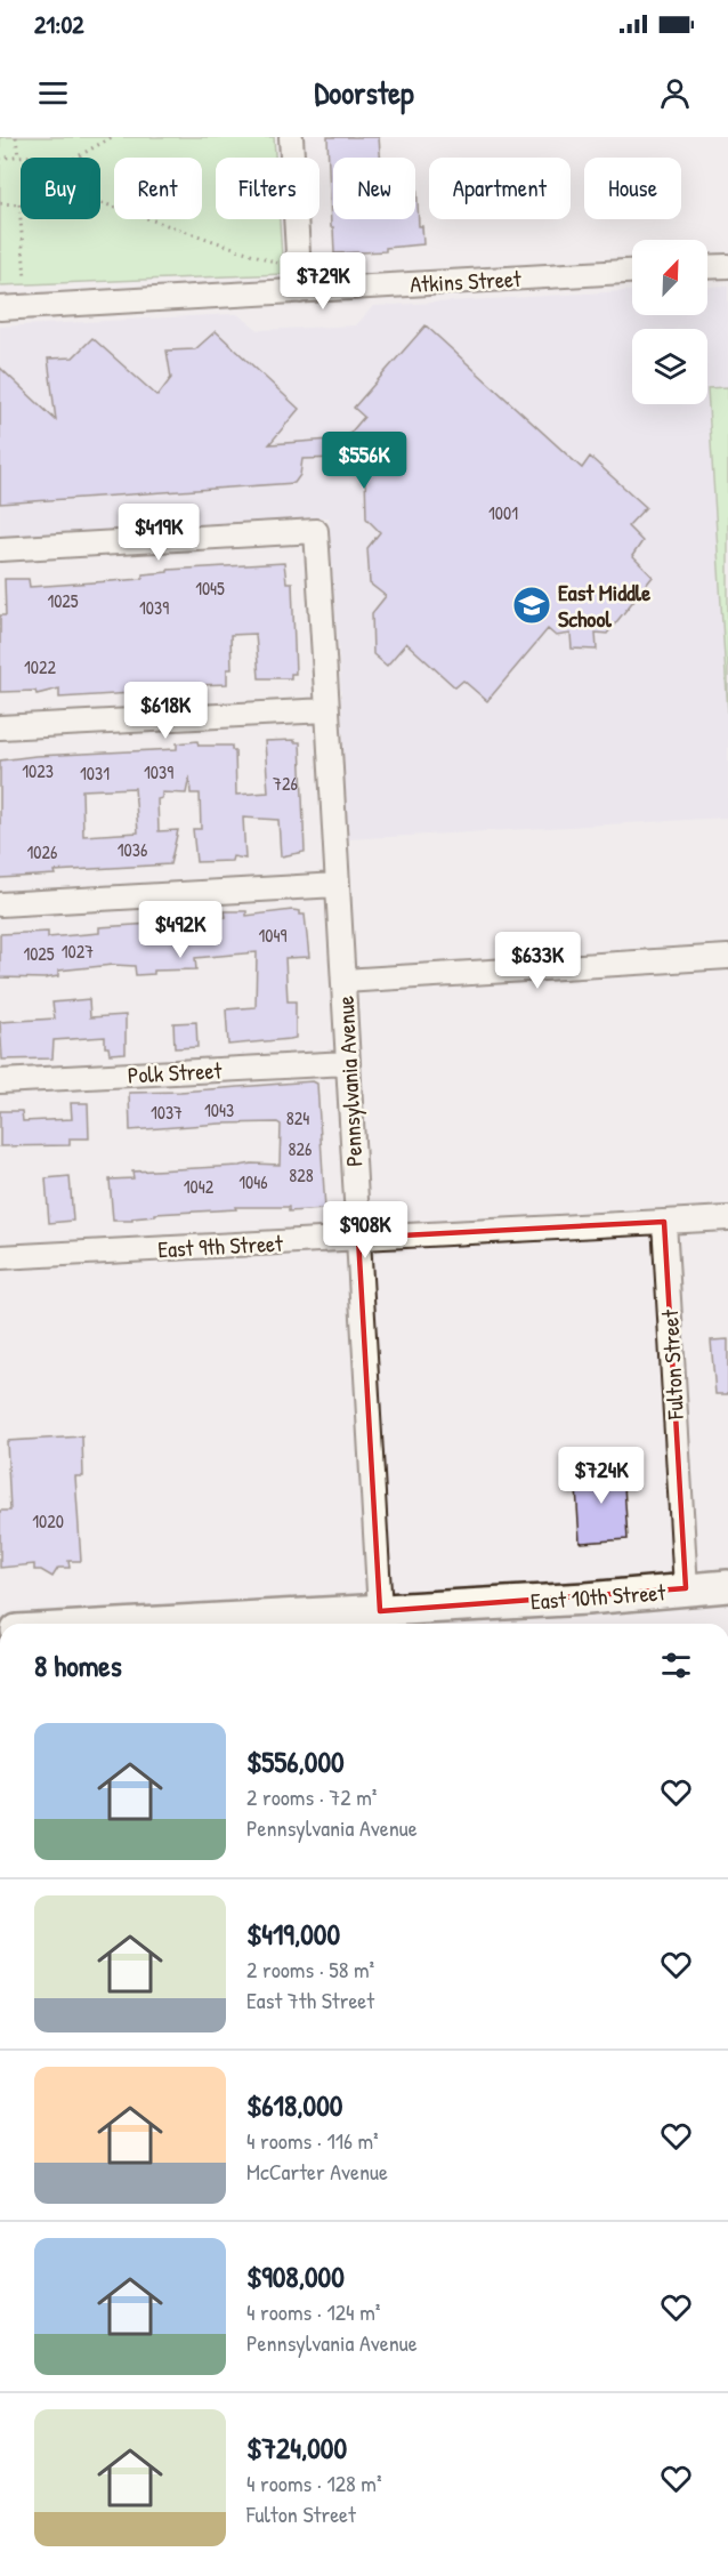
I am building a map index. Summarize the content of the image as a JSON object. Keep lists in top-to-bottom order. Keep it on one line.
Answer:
{"streets":{"street":["Atkins Street","Polk Street","Pennsylvania Avenue","East 9th Street","Fulton Street","East 10th Street"]},"crossings":[["Polk Street","Pennsylvania Avenue"],["Pennsylvania Avenue","East 9th Street"],["Pennsylvania Avenue","East 10th Street"],["East 9th Street","Fulton Street"],["Fulton Street","East 10th Street"]],"places":{"school or university":["East Middle School"]},"house_numbers":["1001","1045","1025","1039","1022","1023","1039","1031","726","1036","1026","1049","1027","1025","1043","1037","824","826","828","1046","1042","1020"],"north":"top right","page":{"status":"21:02","header":"Doorstep","chip":["Buy","Rent","Filters","New","Apartment","House"],"price":["$729K","$556K","$419K","$618K","$492K","$633K","$908K","$724K"],"heading":"8 homes","list":[{"name":"$556,000","note":"2 rooms · 72 m² · Pennsylvania Avenue"},{"name":"$419,000","note":"2 rooms · 58 m² · East 7th Street"},{"name":"$618,000","note":"4 rooms · 116 m² · McCarter Avenue"},{"name":"$908,000","note":"4 rooms · 124 m² · Pennsylvania Avenue"},{"name":"$724,000","note":"4 rooms · 128 m² · Fulton Street"}]}}
